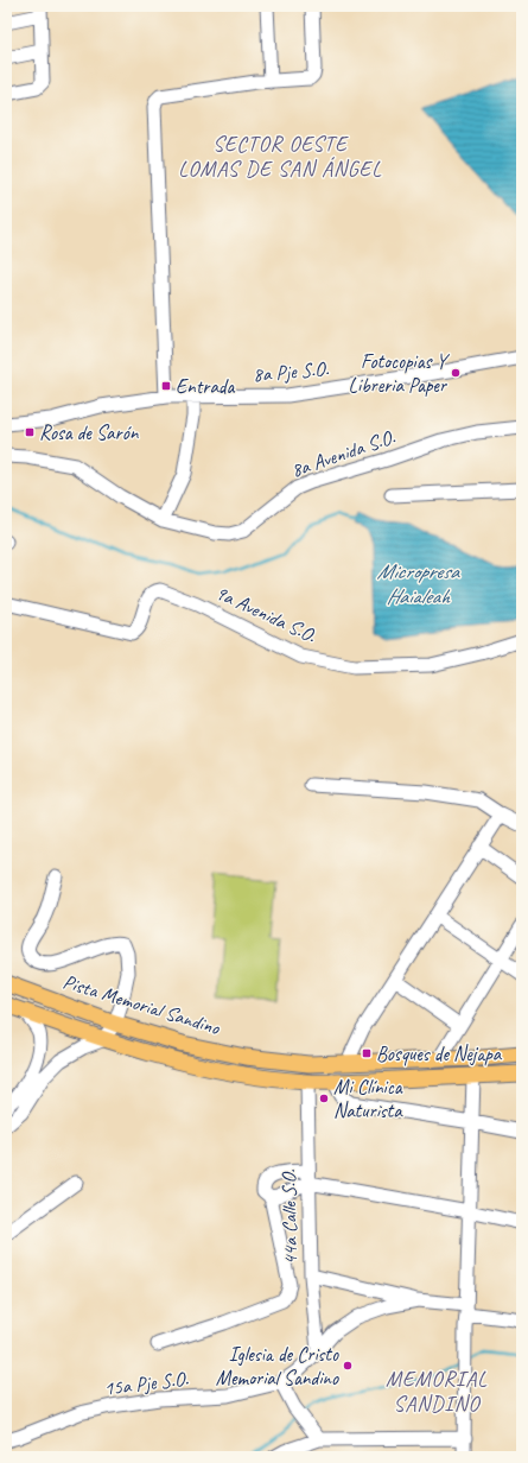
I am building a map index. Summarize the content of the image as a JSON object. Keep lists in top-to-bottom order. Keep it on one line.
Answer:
{"streets":{"main road":["Pista Memorial Sandino"],"street":["8a Pje S.O.","8a Avenida S.O.","9a Avenida S.O.","44a Calle S.O.","15a Pje S.O."]},"crossings":[["Pista Memorial Sandino","44a Calle S.O."],["44a Calle S.O.","15a Pje S.O."]],"districts":["SECTOR OESTE LOMAS DE SAN ÁNGEL","MEMORIAL SANDINO"],"water":["Micropresa Haialeah"],"places":{"other":["Fotocopias Y Libreria Paper","Mi Clínica Naturista","Iglesia de Cristo Memorial Sandino"],"transit":["Entrada","Rosa de Sarón","Bosques de Nejapa"]}}
